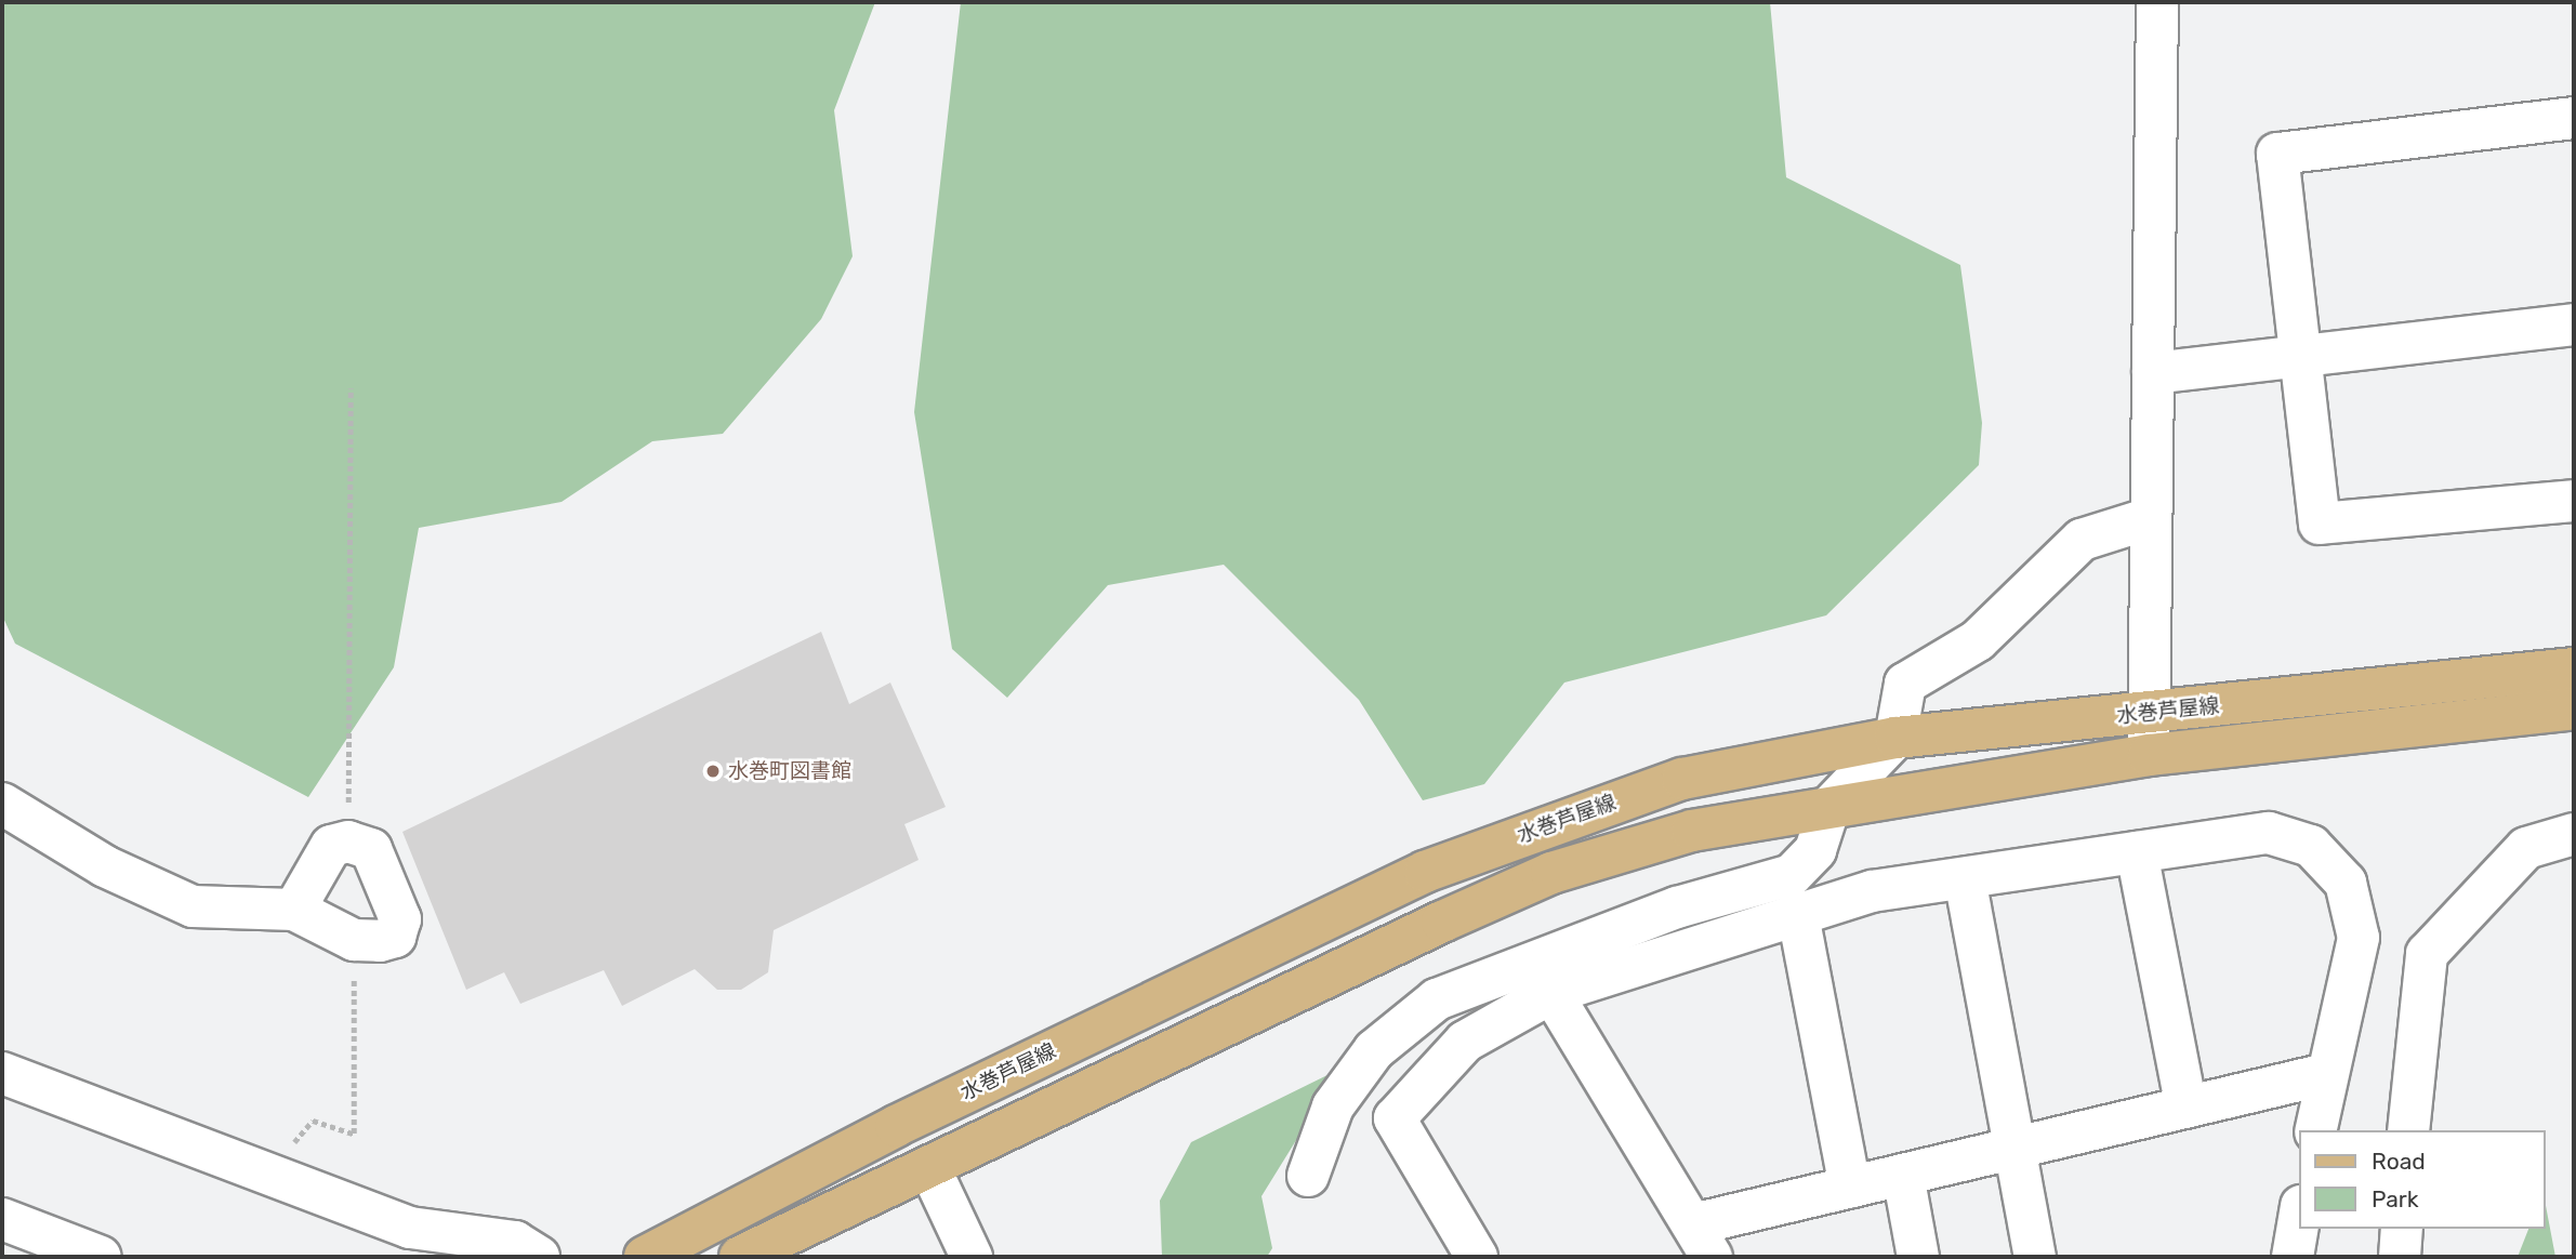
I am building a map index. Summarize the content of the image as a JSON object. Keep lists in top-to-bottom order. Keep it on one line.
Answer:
{"streets":{"main road":["水巻芦屋線"]},"places":["水巻町図書館"],"legend":["Road","Park"]}
